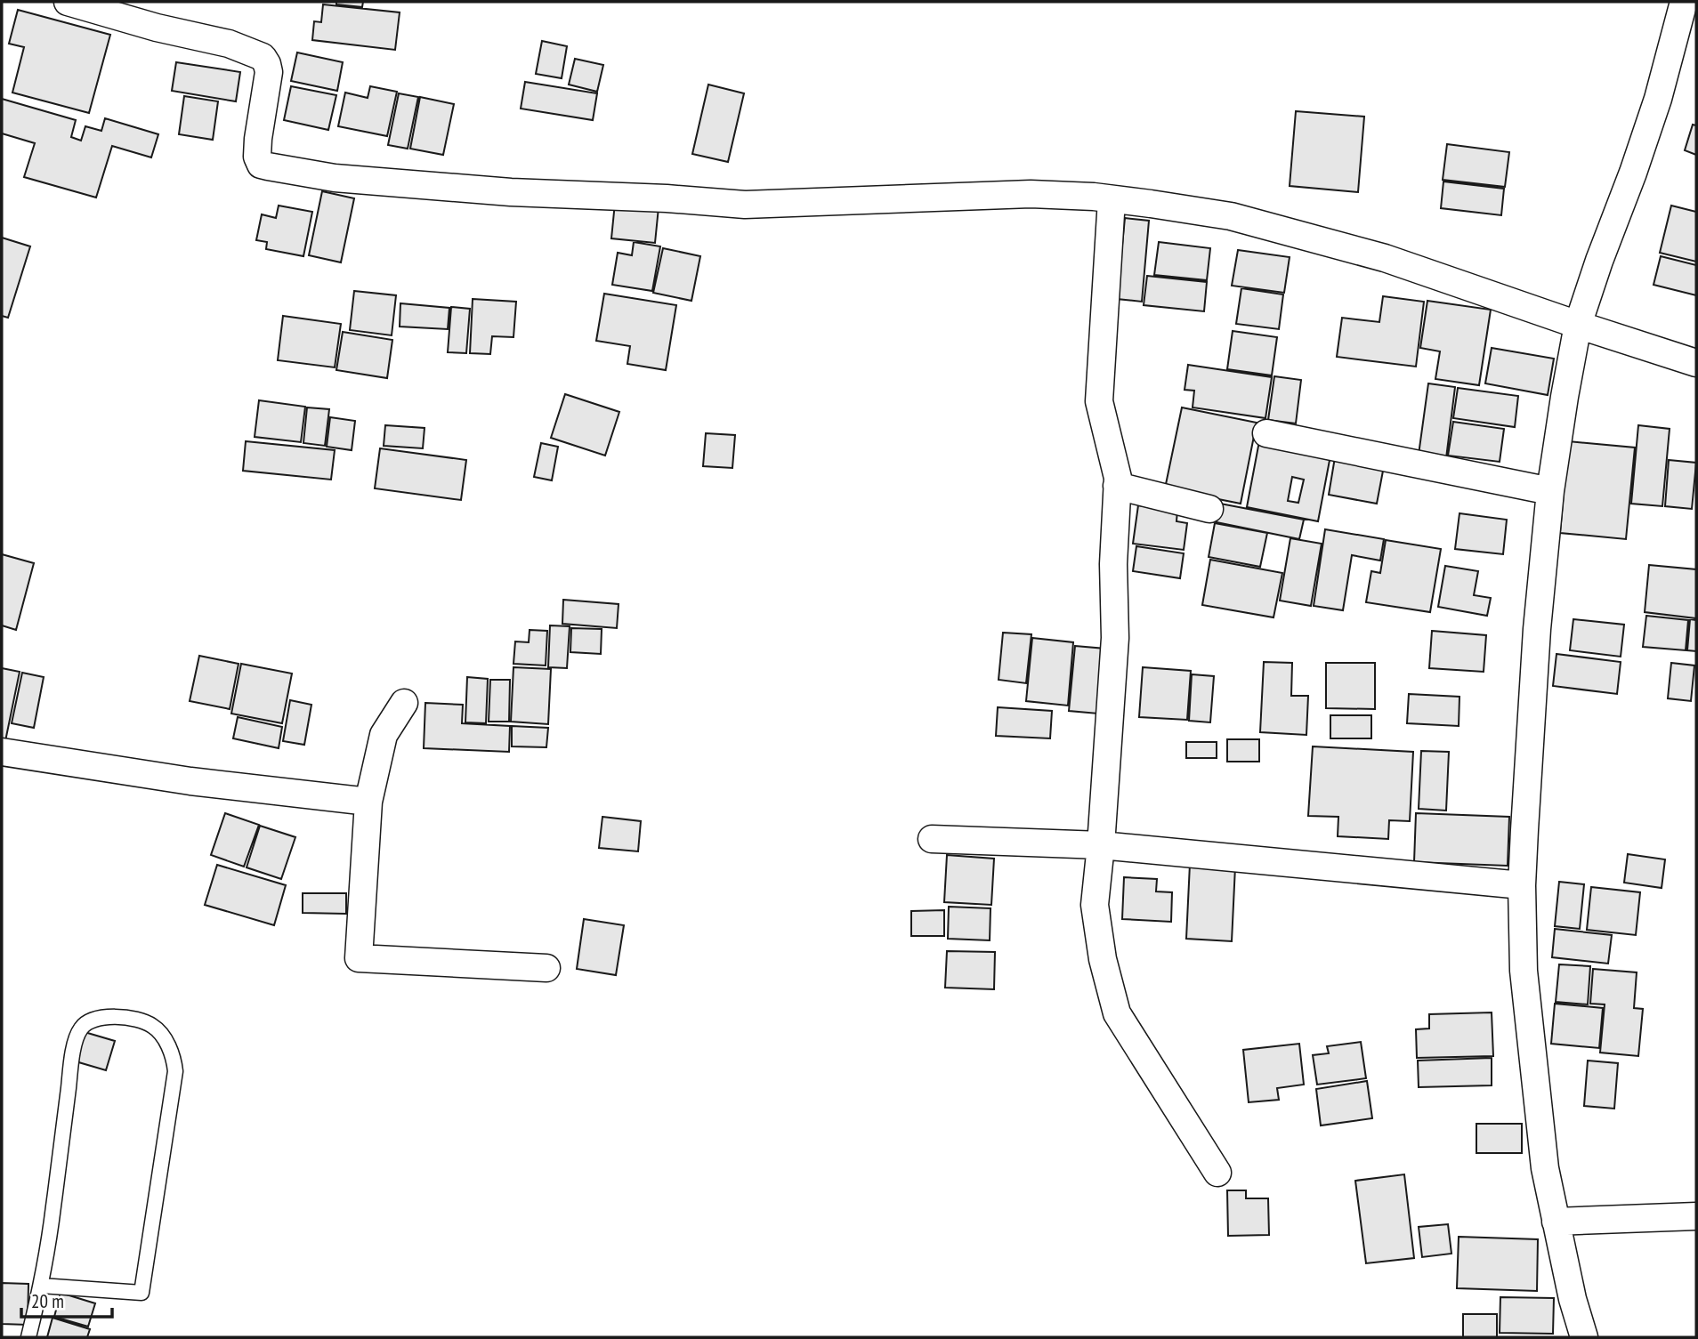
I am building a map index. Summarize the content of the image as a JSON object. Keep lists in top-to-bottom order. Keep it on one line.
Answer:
{"scale_bar":"20 m"}
